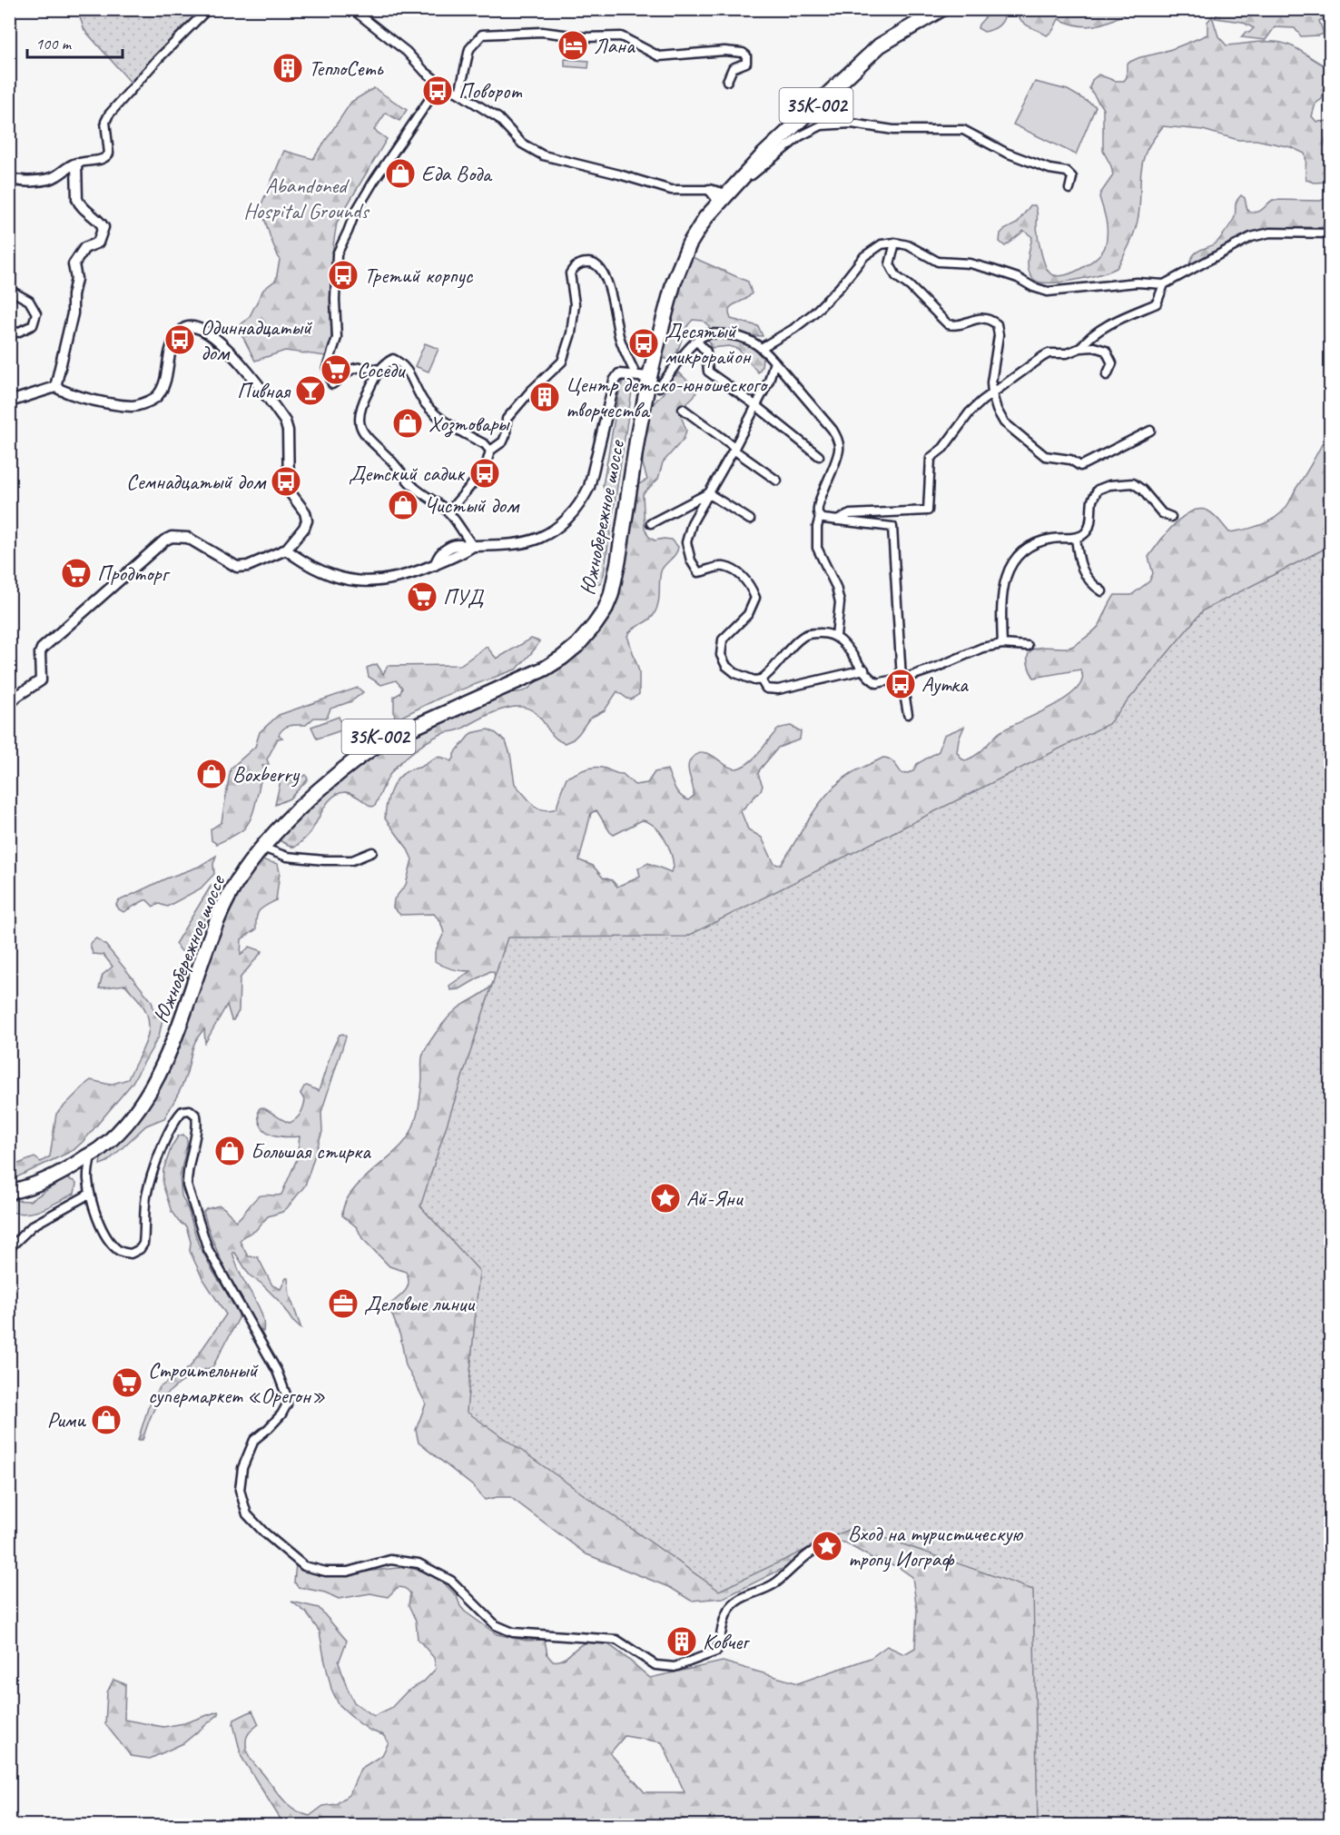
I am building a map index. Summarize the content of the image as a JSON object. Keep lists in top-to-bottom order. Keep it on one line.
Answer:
{"streets":{"highway":["35К-002","Южнобережное шоссе"]},"parks":["Abandoned Hospital Grounds"],"places":{"hotel":["Лана"],"building":["ТеплоСеть","Центр детско-юношеского творчества","Ковчег"],"bus stop":["Поворот","Третий корпус","Одиннадцатый дом","Десятый микрорайон","Детский садик","Семнадцатый дом","Аутка"],"shop":["Еда Вода","Хозтовары","Чистый дом","Boxberry","Большая стирка","Рими"],"supermarket":["Соседи","Продторг","ПУД","Строительный супермаркет «Орегон»"],"bar":["Пивная"],"place":["Ай-Яни","Вход на туристическую тропу Иограф"],"office":["Деловые линии"]},"scale_bar":"100 m"}
